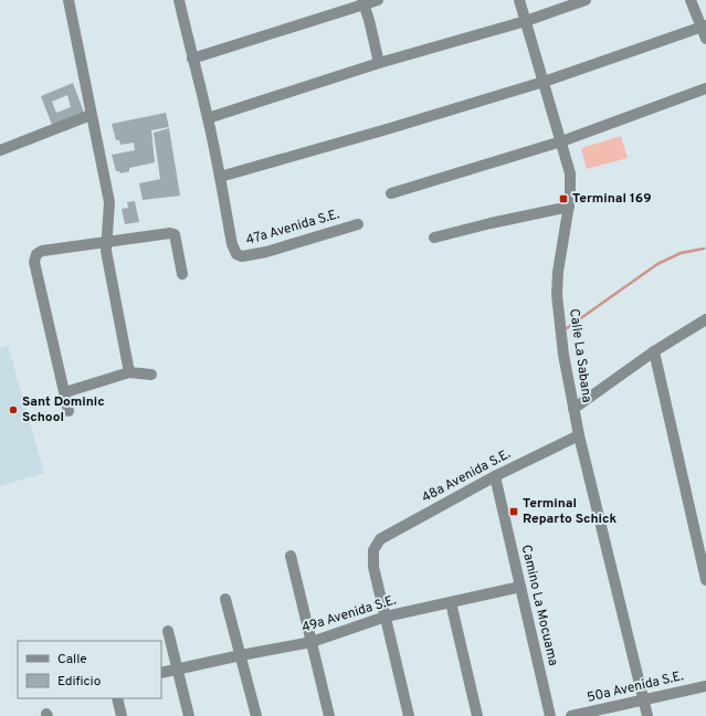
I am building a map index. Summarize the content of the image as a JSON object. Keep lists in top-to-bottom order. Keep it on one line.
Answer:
{"streets":{"street":["47a Avenida S.E.","Calle La Sabana","48a Avenida S.E.","Camino La Mocuama","49a Avenida S.E.","50a Avenida S.E."]},"crossings":[["Calle La Sabana","48a Avenida S.E."],["Calle La Sabana","50a Avenida S.E."],["48a Avenida S.E.","Camino La Mocuama"],["48a Avenida S.E.","49a Avenida S.E."],["Camino La Mocuama","49a Avenida S.E."]],"places":{"transit":["Terminal 169","Terminal Reparto Schick"],"other":["Sant Dominic School"]},"legend":["Calle","Edificio"]}
